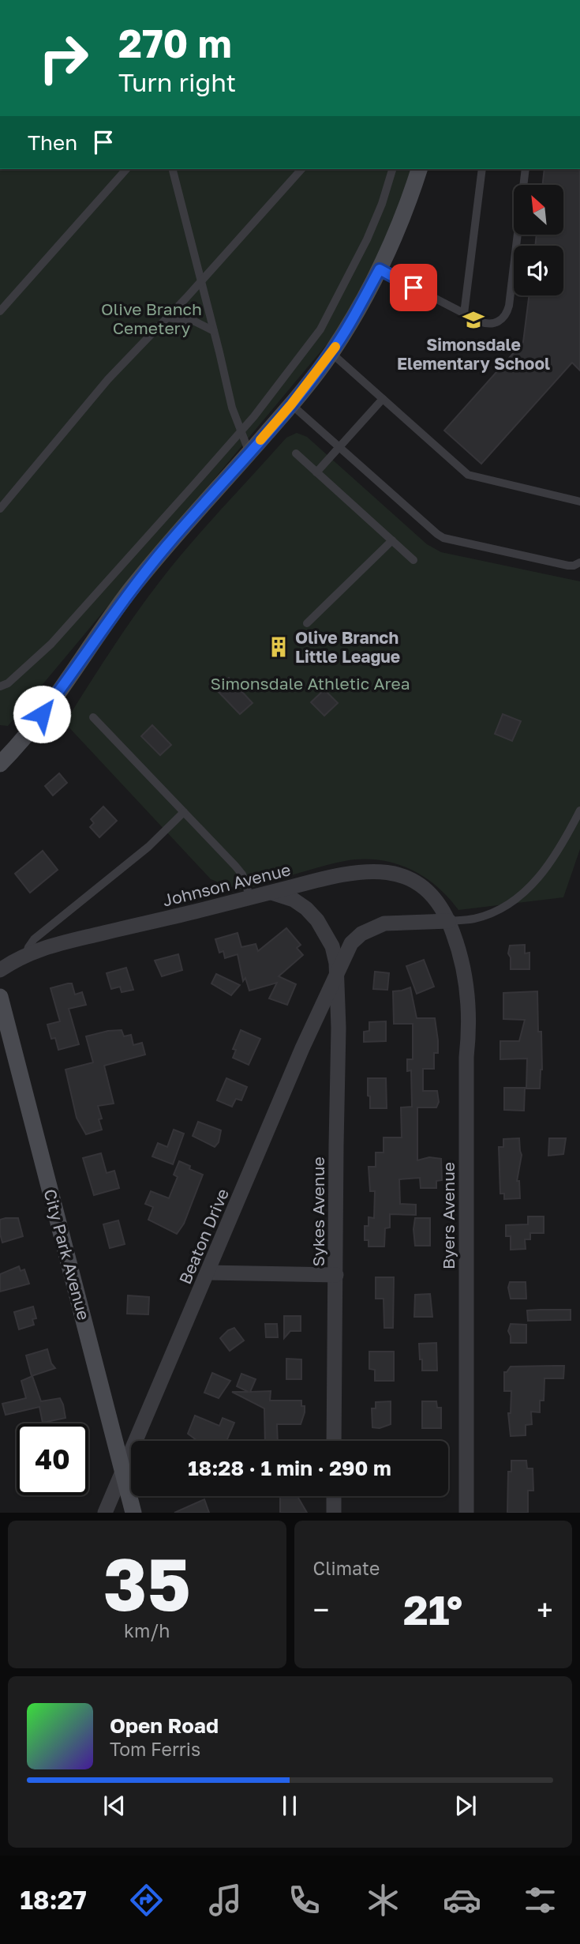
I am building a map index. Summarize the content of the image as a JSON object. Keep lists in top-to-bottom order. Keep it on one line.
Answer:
{"streets":{"street":["Johnson Avenue","Sykes Avenue","Byers Avenue","Beaton Drive","City Park Avenue"]},"crossings":[["Johnson Avenue","Byers Avenue"],["Johnson Avenue","Beaton Drive"],["Sykes Avenue","Beaton Drive"],["Byers Avenue","Beaton Drive"],["Beaton Drive","City Park Avenue"]],"parks":["Olive Branch Cemetery","Simonsdale Athletic Area"],"places":{"school or university":["Simonsdale Elementary School"],"building":["Olive Branch Little League"]},"north":"top left","page":{"turn":["270 m","Turn right"],"then":"Then","limit":"40","trip":"18:28 · 1 min · 290 m","tile":[["35","km/h"],"Climate"],"heat":["−","21°","+"],"song":["Open Road","Tom Ferris"],"tabs":"18:27"}}
